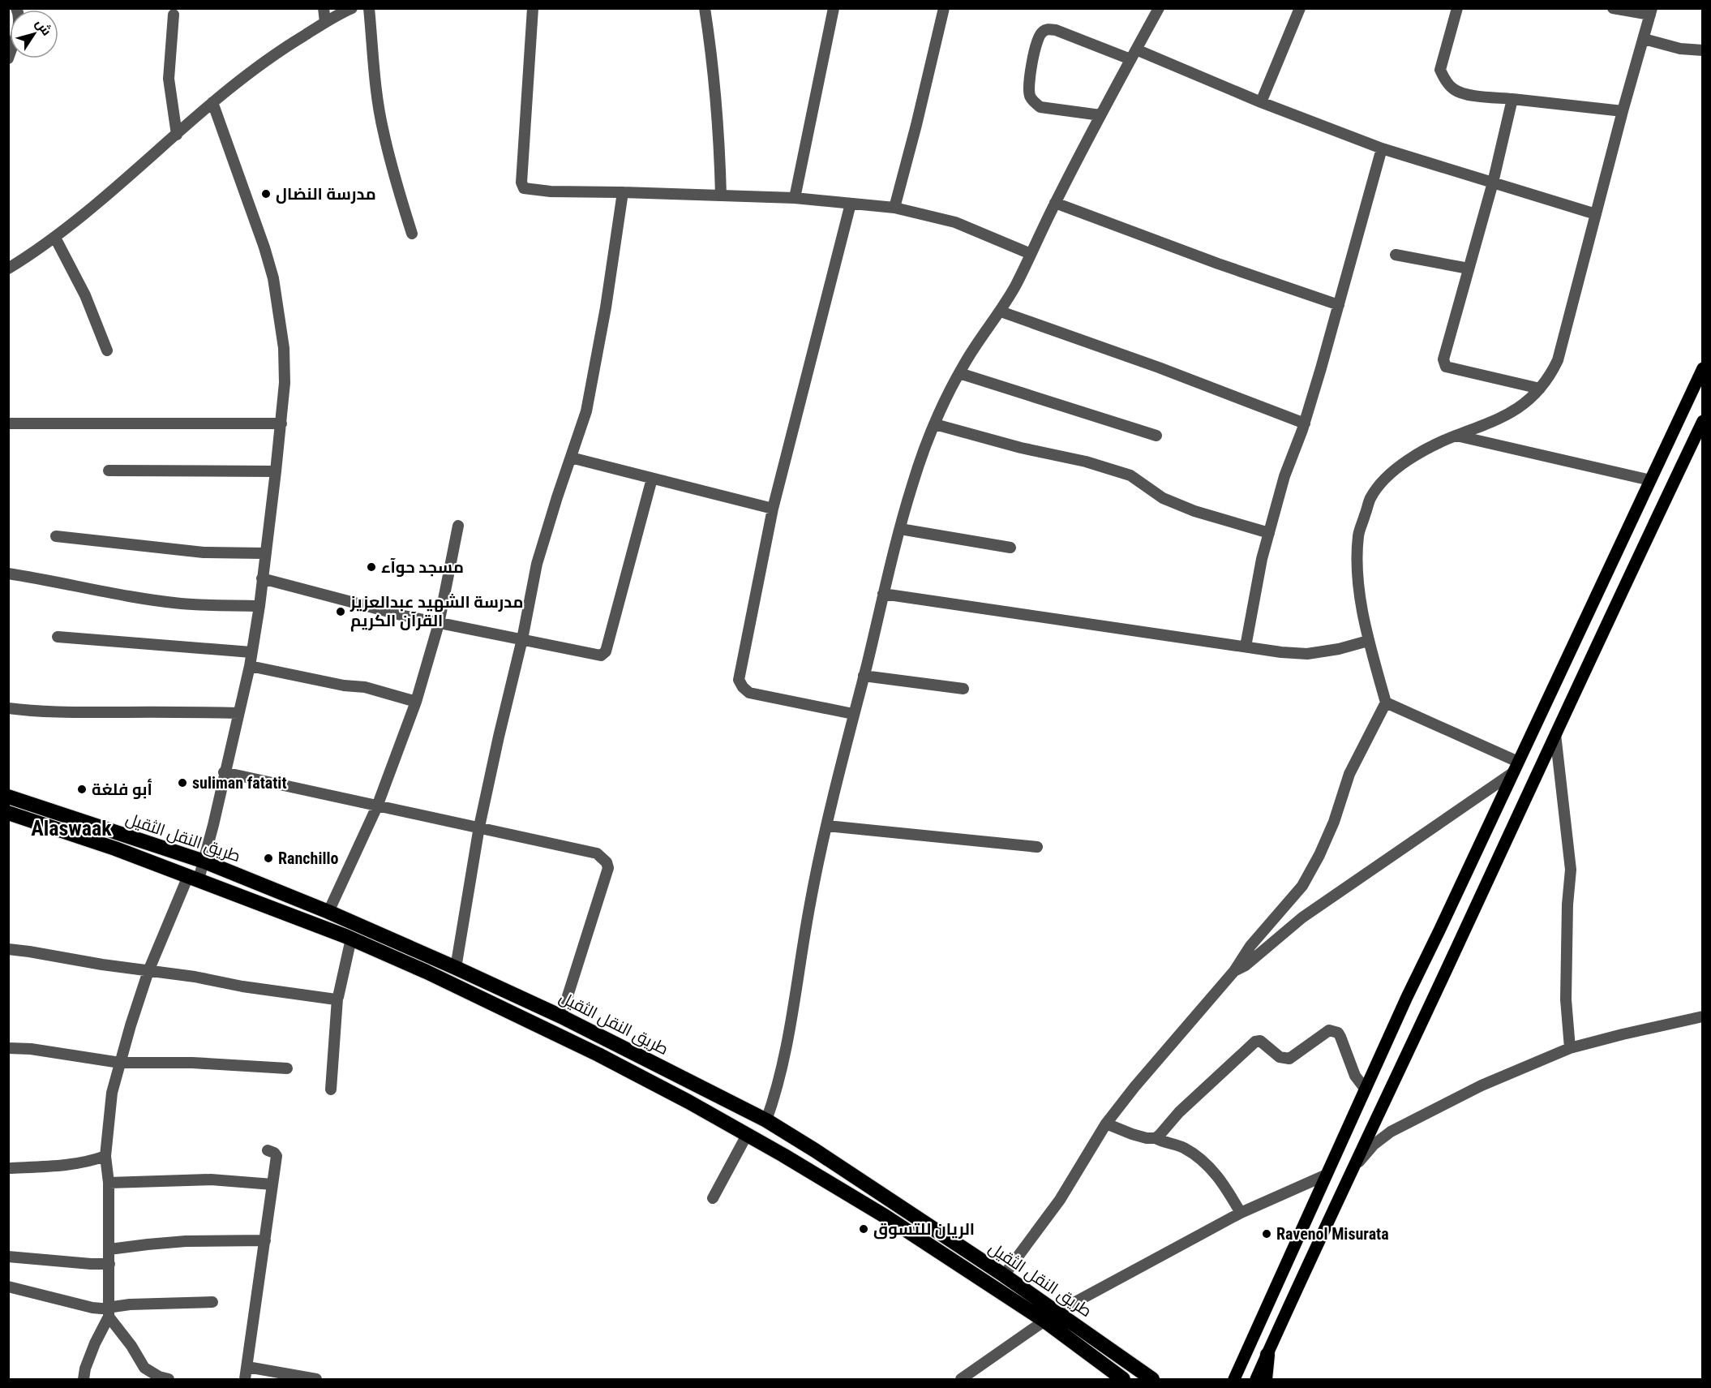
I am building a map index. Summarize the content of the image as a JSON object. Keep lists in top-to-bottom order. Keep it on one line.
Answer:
{"streets":{"highway":["طريق النقل الثقيل"]},"districts":["Alaswaak"],"places":["مدرسة النضال","مسجد حوآء","مدرسة الشهيد عبدالعزيز القرآن الكريم","suliman fatatit","أبو فلغة","Ranchillo","الريان للتسوق","Ravenol Misurata"],"north":"top right"}
